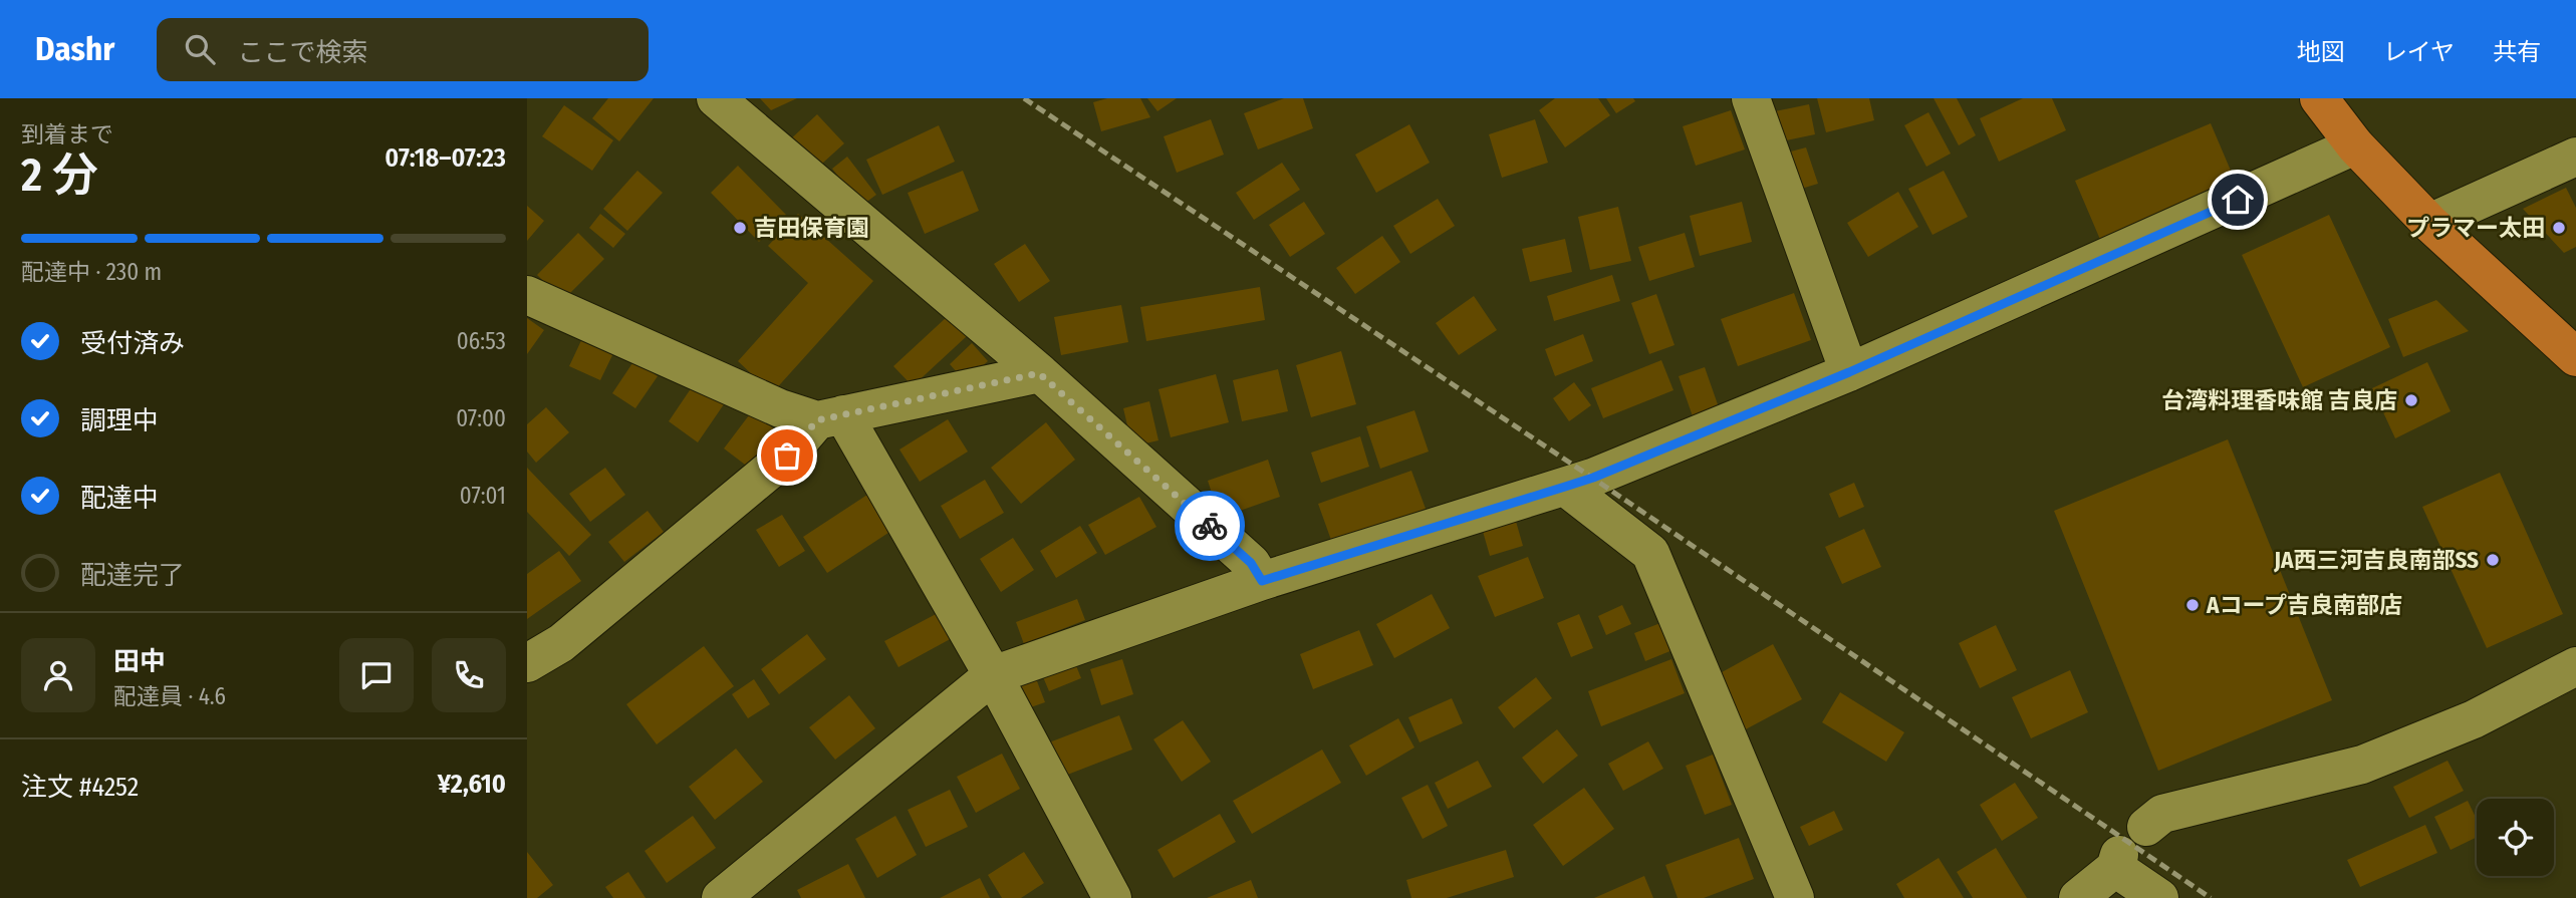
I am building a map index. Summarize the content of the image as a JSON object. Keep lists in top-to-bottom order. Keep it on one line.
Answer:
{"places":["吉田保育園","プラマー太田","台湾料理香味館 吉良店","JA西三河吉良南部SS","Aコープ吉良南部店"],"page":{"header":"Dashr","search":"ここで検索","nav":["地図","レイヤ","共有"],"heading":["2 分","到着まで","07:18–07:23"],"panel":["田中","配達員 · 4.6","注文 #4252","¥2,610"],"bar":"配達中 · 230 m","list":[["受付済み","06:53"],["調理中","07:00"],["配達中","07:01"],"配達完了"]}}
